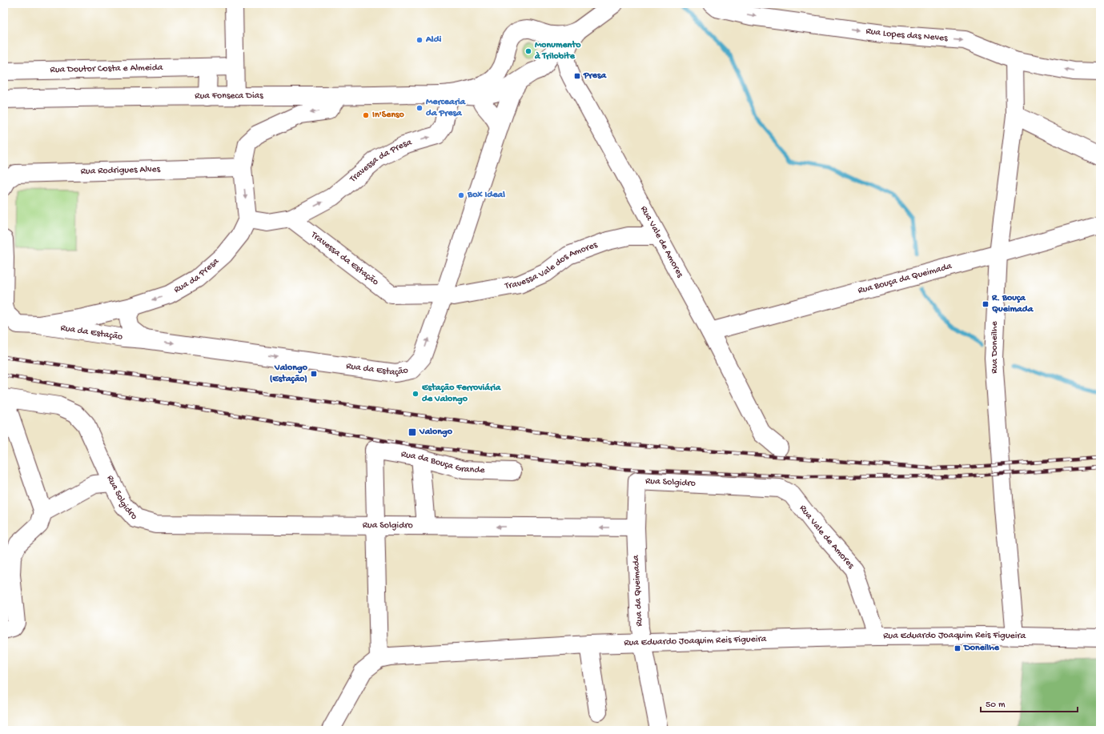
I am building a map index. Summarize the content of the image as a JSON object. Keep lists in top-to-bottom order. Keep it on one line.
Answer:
{"streets":{"street":["Rua Lopes das Neves","Rua Doutor Costa e Almeida","Rua Fonseca Dias","Travessa da Presa","Rua Rodrigues Alves","Rua Vale de Amores","Travessa da Estação","Travessa Vale dos Amores","Rua da Presa","Rua Bouça da Queimada","Rua da Estação","Rua Doneilhe","Rua da Bouça Grande","Rua Solgidro","Rua da Queimada","Rua Eduardo Joaquim Reis Figueira"]},"crossings":[["Rua Lopes das Neves","Rua Doneilhe"],["Rua Fonseca Dias","Travessa da Presa"],["Rua Fonseca Dias","Rua Vale de Amores"],["Rua Fonseca Dias","Rua da Estação"],["Travessa da Presa","Travessa da Estação"],["Rua Vale de Amores","Travessa Vale dos Amores"],["Rua Vale de Amores","Rua Bouça da Queimada"],["Rua Vale de Amores","Rua Solgidro"],["Rua Vale de Amores","Rua Eduardo Joaquim Reis Figueira"],["Travessa da Estação","Travessa Vale dos Amores"],["Travessa da Estação","Rua da Estação"],["Travessa Vale dos Amores","Rua da Estação"],["Rua da Presa","Rua da Estação"],["Rua Bouça da Queimada","Rua Doneilhe"],["Rua Doneilhe","Rua Eduardo Joaquim Reis Figueira"],["Rua da Bouça Grande","Rua Solgidro"],["Rua Solgidro","Rua da Queimada"],["Rua da Queimada","Rua Eduardo Joaquim Reis Figueira"]],"one_way":["Rua da Presa","Rua da Estação"],"places":{"other":["Aldi","Monumento à Trilobite","Mercearia da Presa","In'Senso","Box Ideal","Estação Ferroviária de Valongo"],"transit":["Presa","R. Bouça Queimada","Valongo (Estação)","Valongo","Doneilhe"]},"scale_bar":"50 m"}
